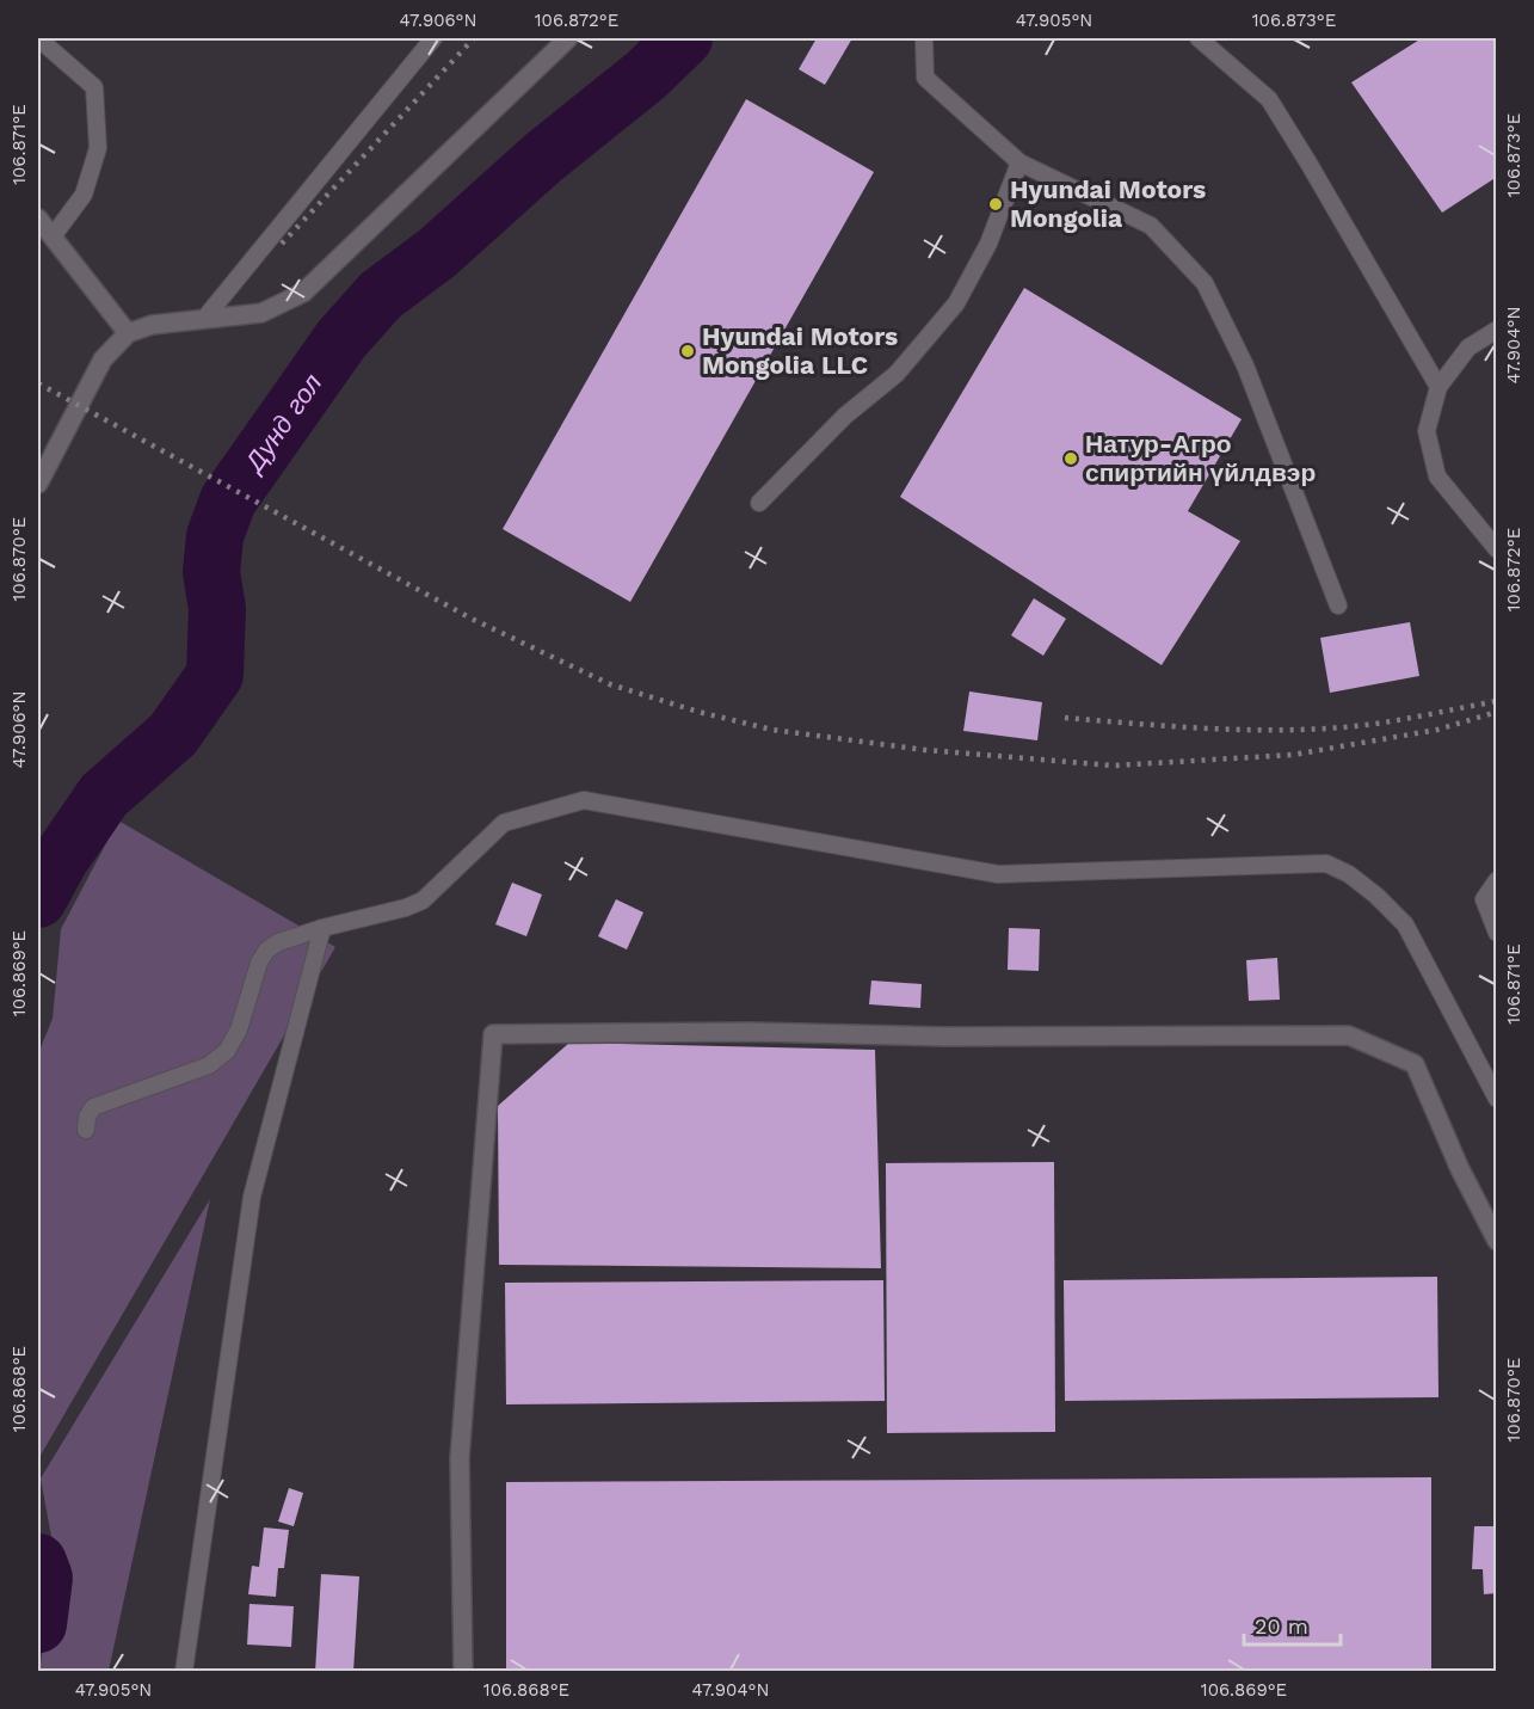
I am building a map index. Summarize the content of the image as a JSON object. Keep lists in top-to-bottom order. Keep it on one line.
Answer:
{"water":["Дунд гол"],"places":["Hyundai Motors Mongolia","Hyundai Motors Mongolia LLC","Натур-Агро спиртийн үйлдвэр"],"scale_bar":"20 m","coordinates":["47.906°N","106.872°E","47.905°N","106.873°E","106.871°E","47.904°N","106.870°E","106.869°E","106.868°E"]}
